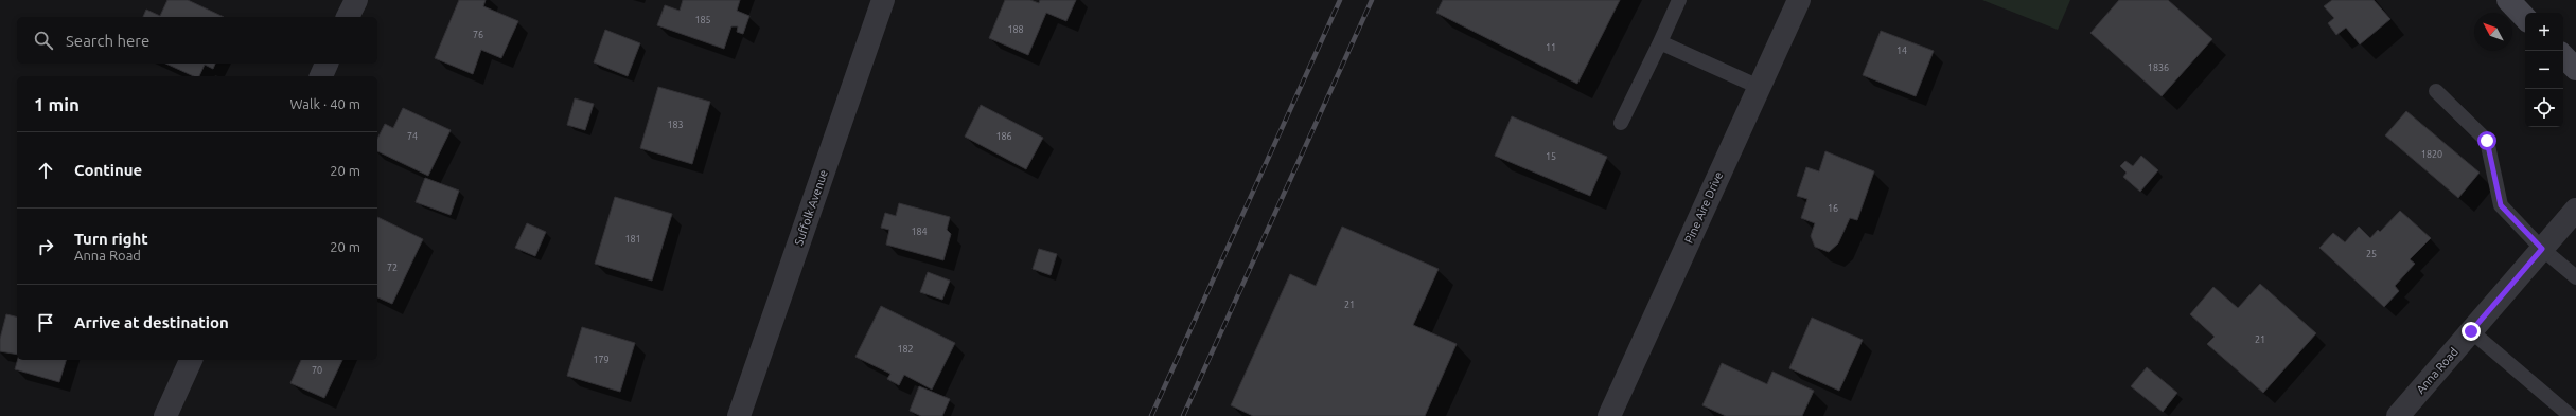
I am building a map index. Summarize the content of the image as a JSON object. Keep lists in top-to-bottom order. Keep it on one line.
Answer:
{"streets":{"street":["Suffolk Avenue","Pine Aire Drive","Anna Road"]},"house_numbers":["185","188","76","11","14","1836","183","74","186","1820","15","16","184","181","25","72","21","21","182","179","70"],"north":"top left","page":{"map_buttons":["+","−"],"search":"Search here","heading":["1 min","Walk · 40 m"],"list":[["Continue","20 m"],["Turn right","Anna Road","20 m"],"Arrive at destination"]}}
